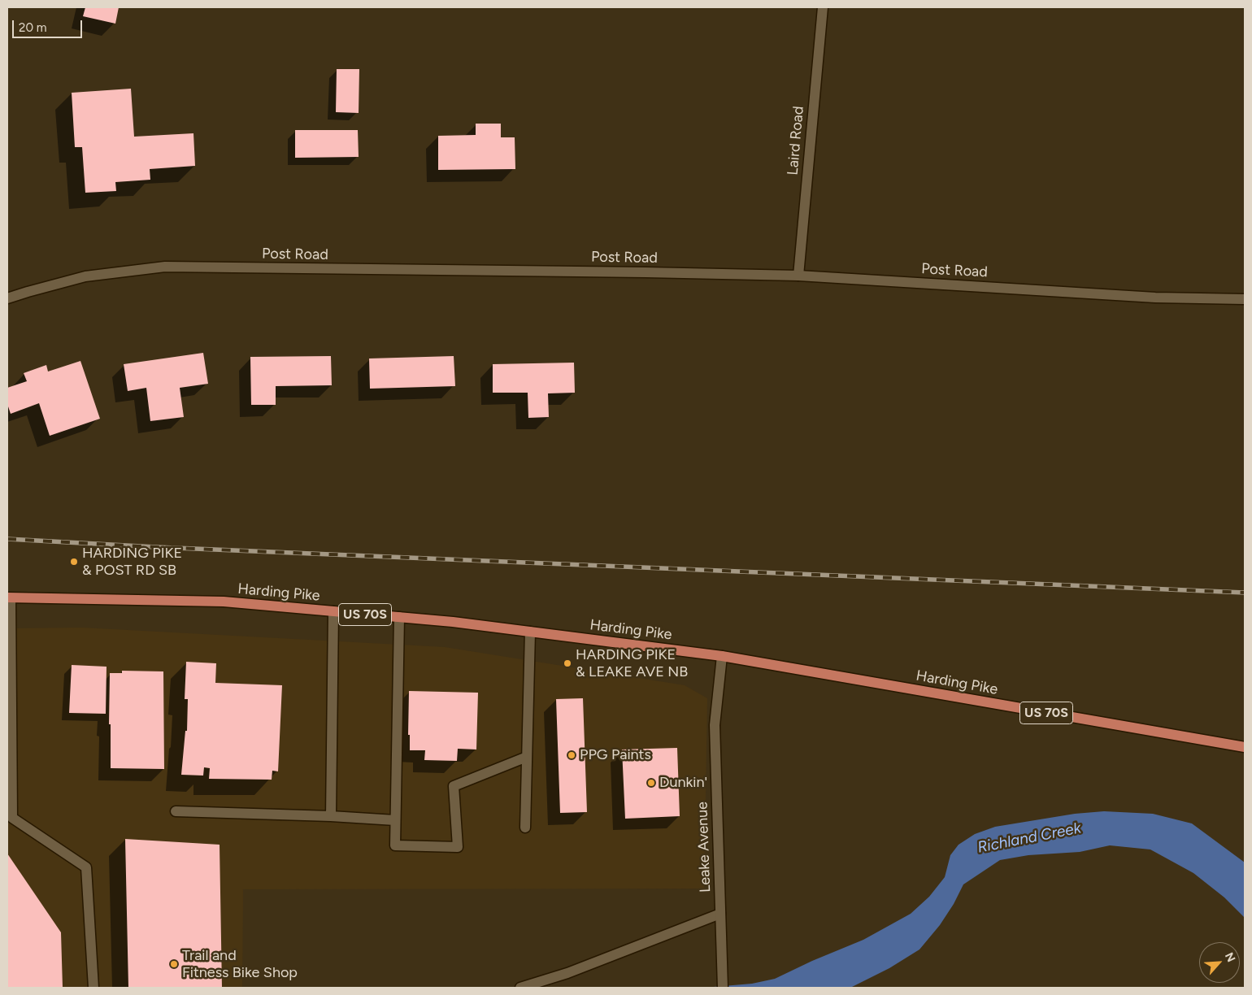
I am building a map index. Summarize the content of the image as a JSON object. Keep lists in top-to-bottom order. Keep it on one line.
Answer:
{"streets":{"main road":["Harding Pike","US 70S"],"street":["Laird Road","Post Road","Leake Avenue"]},"crossings":[["Laird Road","Post Road"],["Harding Pike","Leake Avenue"]],"water":["Richland Creek"],"places":["HARDING PIKE & POST RD SB","HARDING PIKE & LEAKE AVE NB","PPG Paints","Dunkin'","Trail and Fitness Bike Shop"],"scale_bar":"20 m","north":"top right"}
